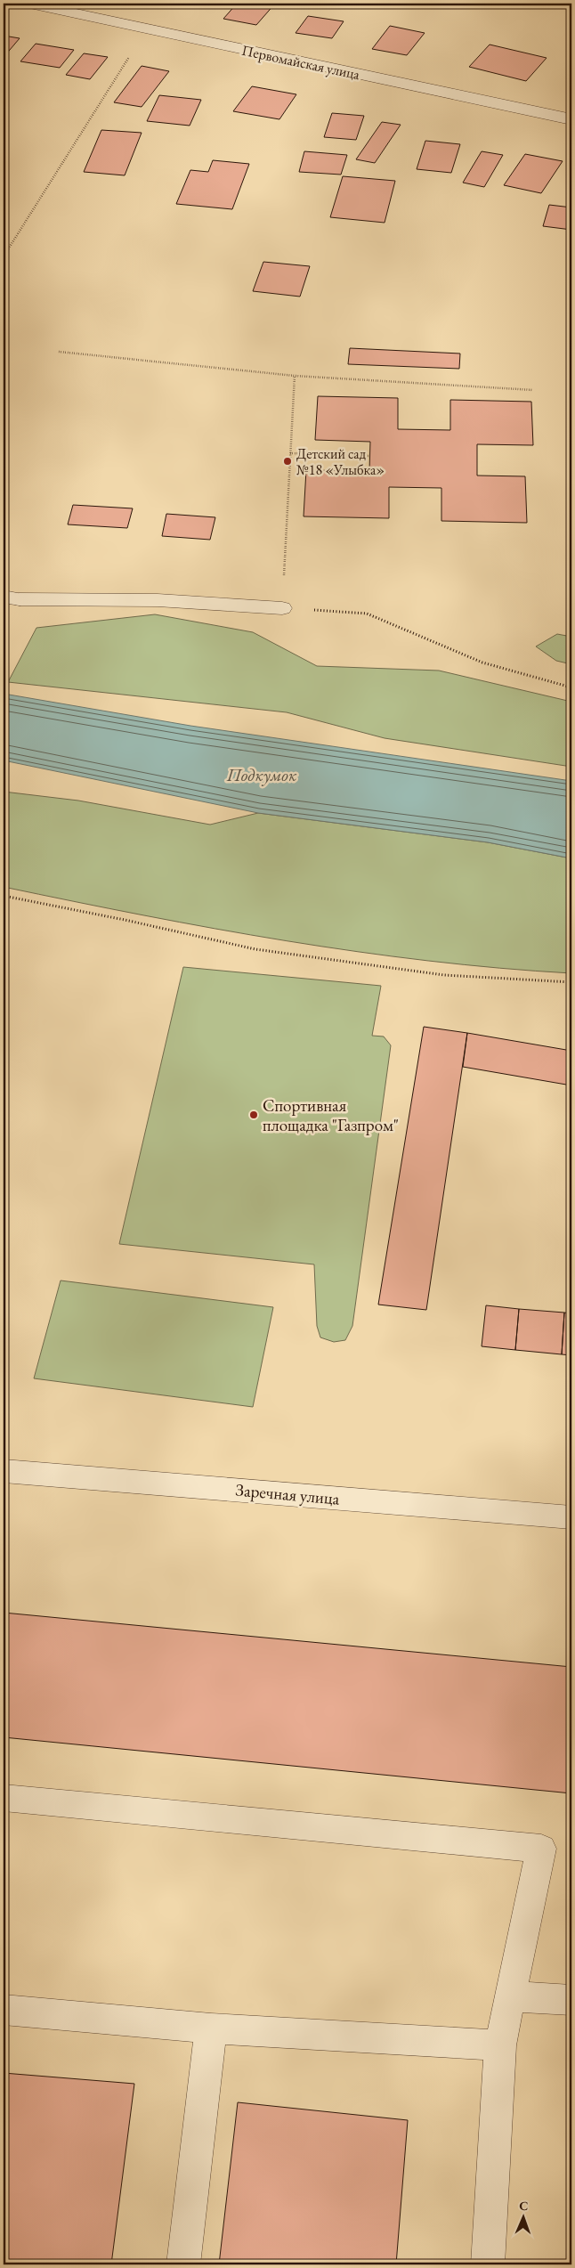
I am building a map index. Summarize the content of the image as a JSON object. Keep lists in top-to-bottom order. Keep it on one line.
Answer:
{"streets":{"street":["Первомайская улица","Заречная улица"]},"water":["Подкумок"],"places":["Детский сад №18 «Улыбка»","Спортивная площадка \"Газпром\""],"north":"top"}
